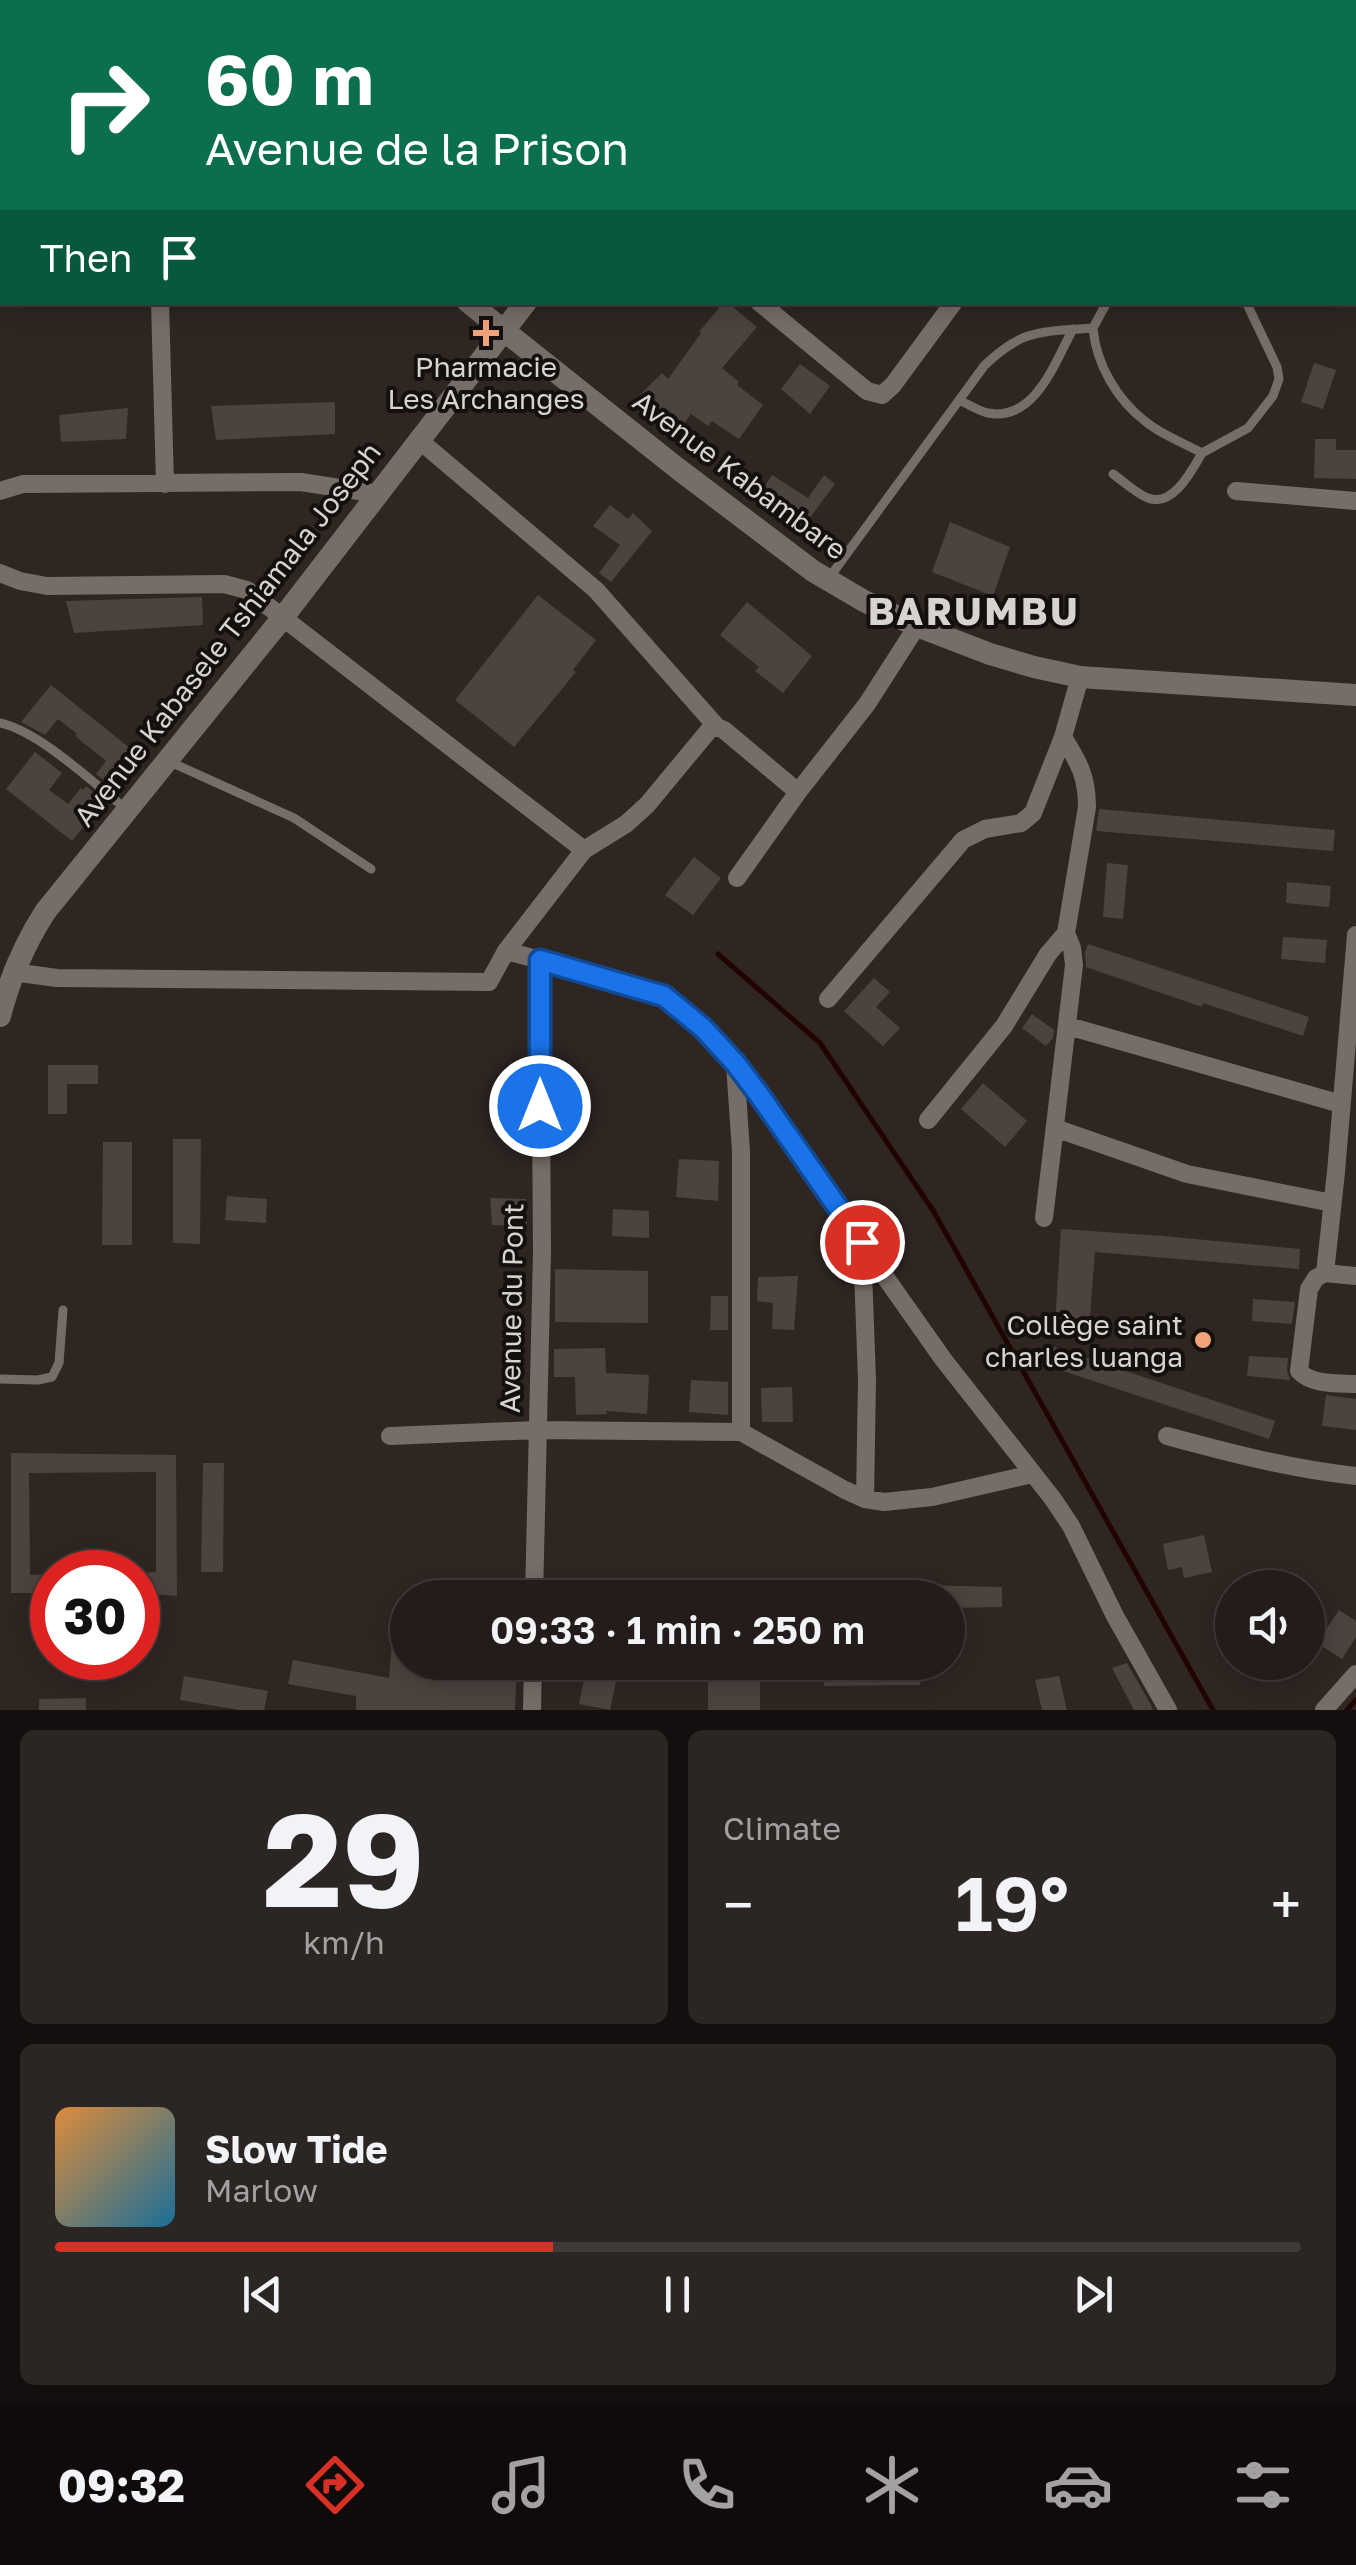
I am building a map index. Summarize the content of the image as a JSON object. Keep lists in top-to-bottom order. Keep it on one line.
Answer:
{"streets":{"main road":["Avenue Kabambare","Avenue Kabasele Tshiamala Joseph"],"street":["Avenue du Pont"]},"crossings":[["Avenue Kabambare","Avenue Kabasele Tshiamala Joseph"]],"districts":["BARUMBU"],"places":{"health":["Pharmacie Les Archanges"],"other":["Collège saint charles luanga"]},"page":{"turn":["60 m","Avenue de la Prison"],"then":"Then","limit":"30","trip":"09:33 · 1 min · 250 m","tile":[["29","km/h"],"Climate"],"heat":["−","19°","+"],"song":["Slow Tide","Marlow"],"tabs":"09:32"}}
